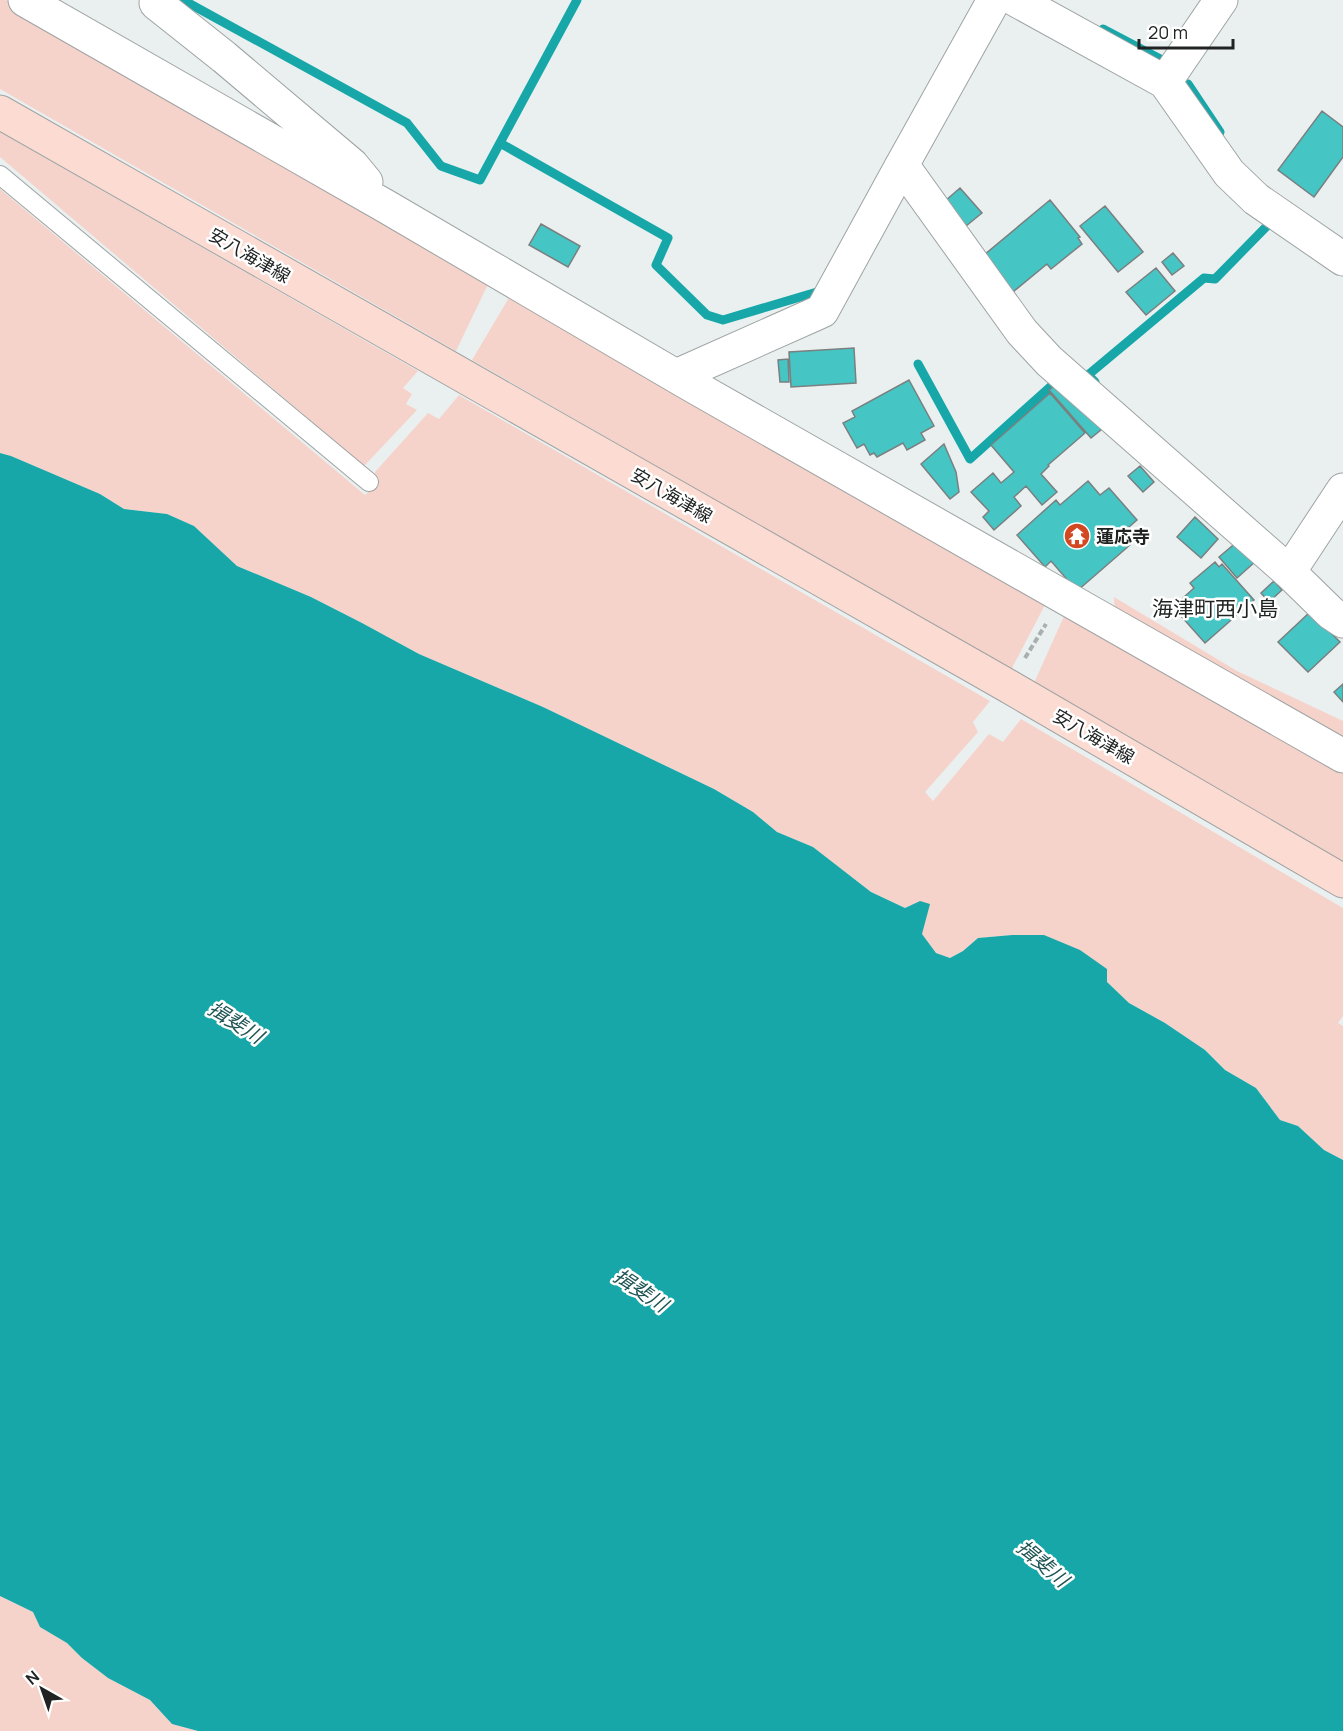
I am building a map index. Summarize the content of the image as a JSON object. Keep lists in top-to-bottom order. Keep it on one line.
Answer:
{"streets":{"main road":["安八海津線"]},"districts":["海津町西小島"],"water":["揖斐川"],"places":{"temple":["蓮応寺"]},"scale_bar":"20 m","north":"top left"}
